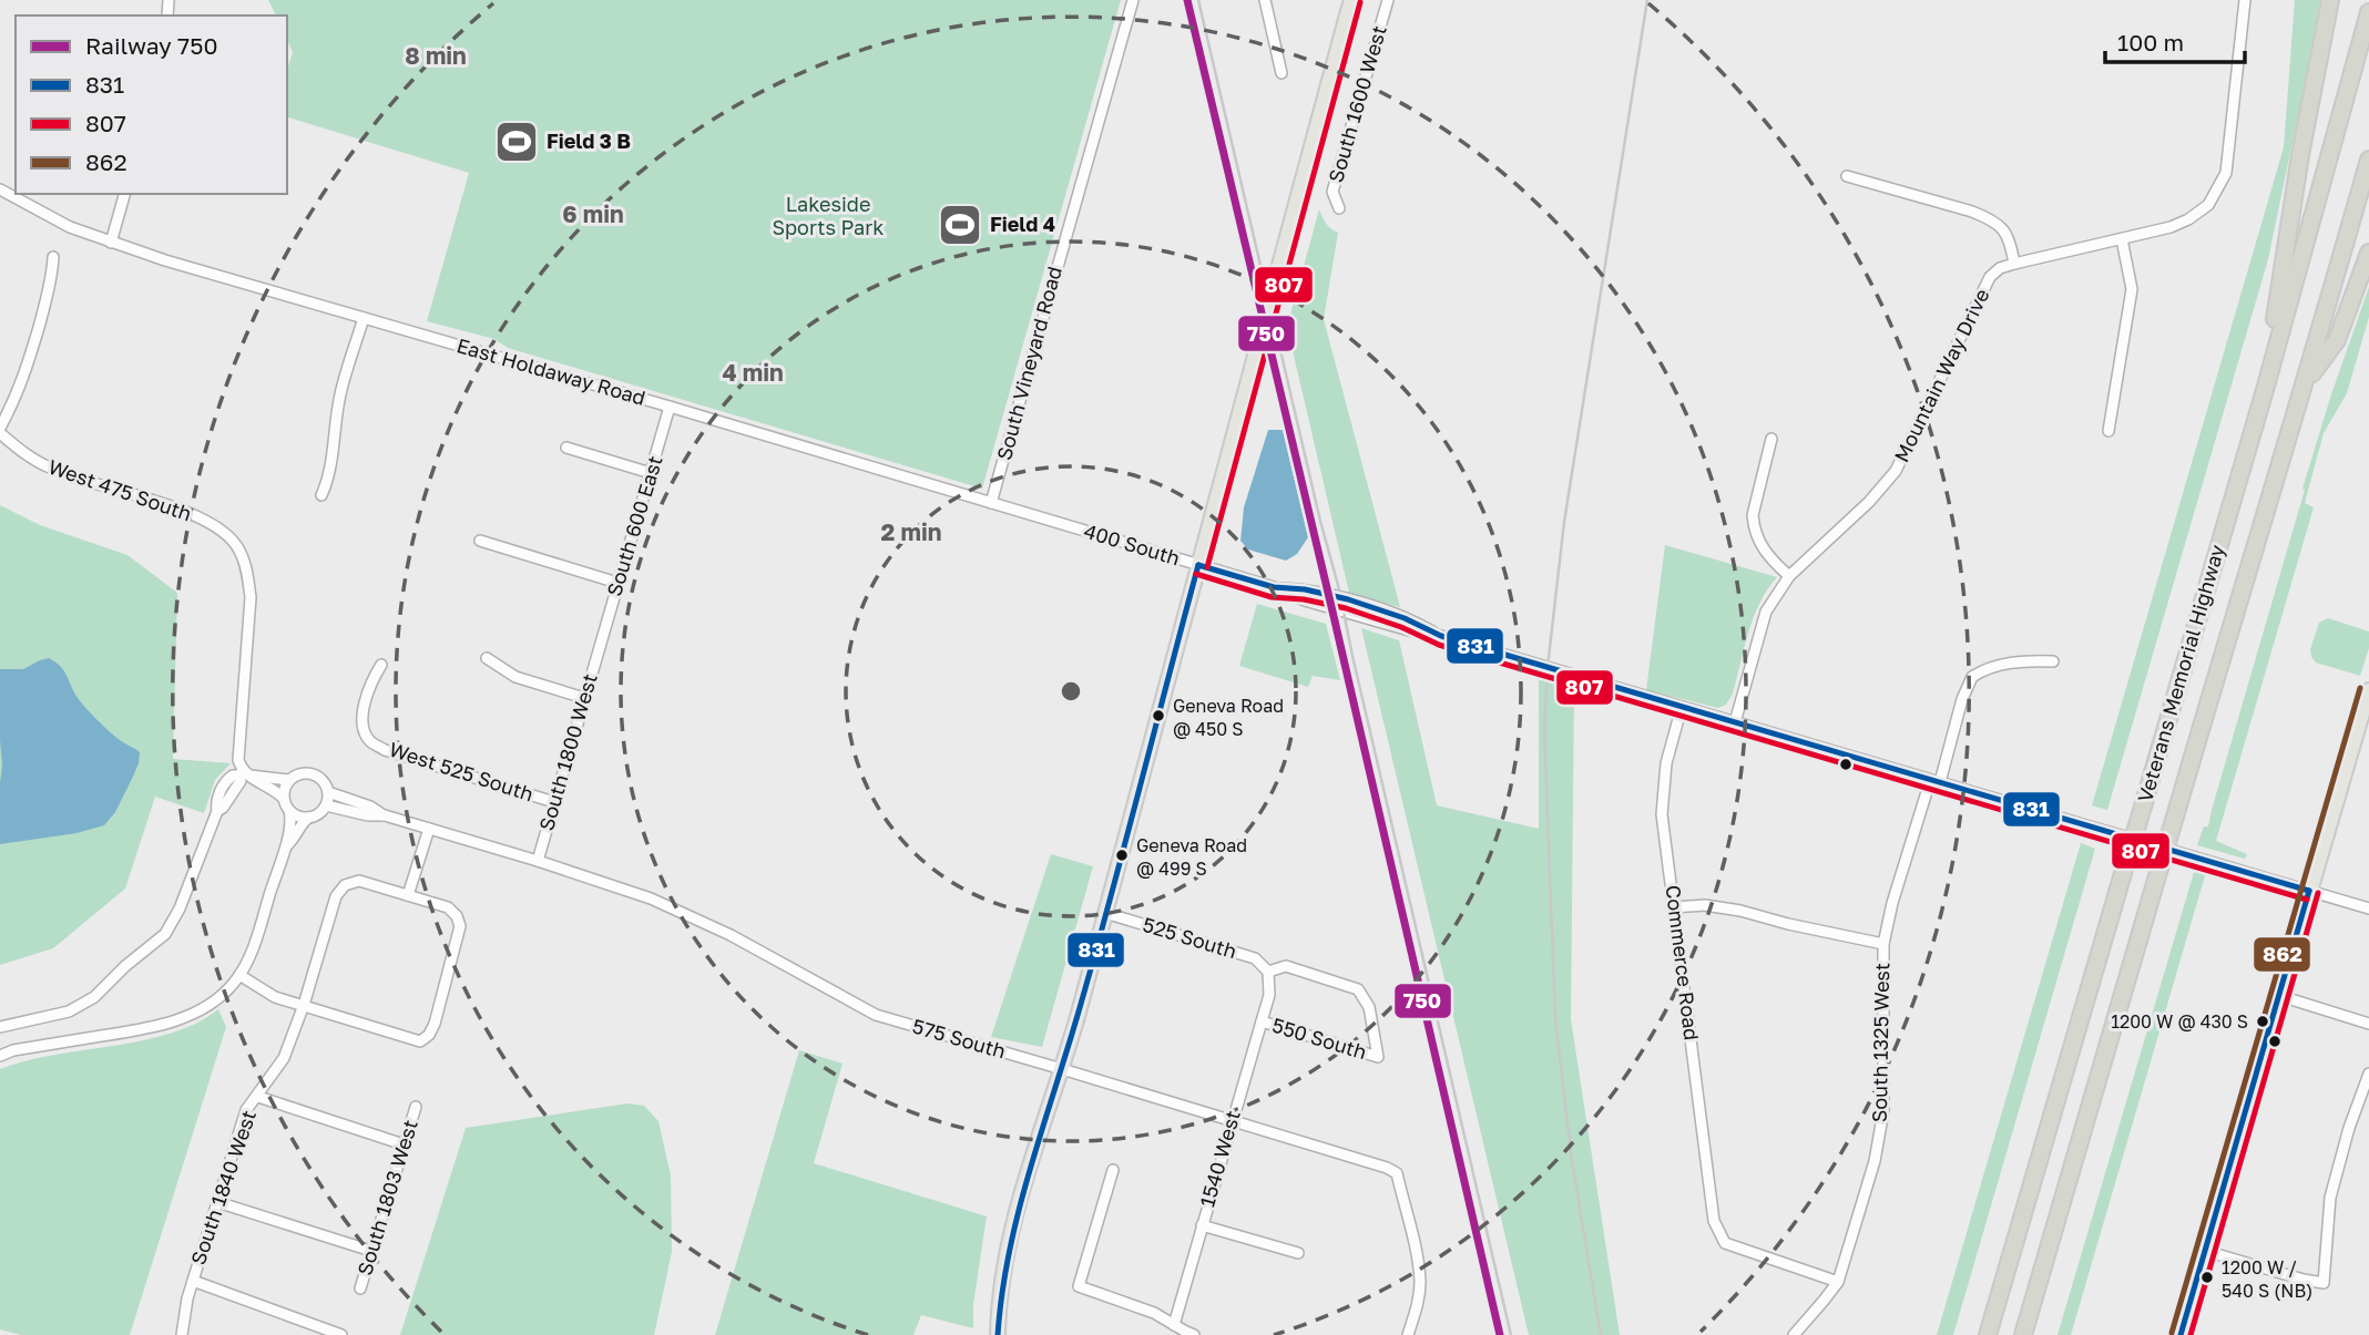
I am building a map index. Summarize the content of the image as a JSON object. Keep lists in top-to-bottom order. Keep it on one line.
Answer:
{"streets":{"highway":["Veterans Memorial Highway"],"street":["South 1600 West","South Vineyard Road","East Holdaway Road","Mountain Way Drive","West 475 South","South 600 East","400 South","South 1800 West","West 525 South","525 South","Commerce Road","575 South","550 South","South 1325 West","1540 West","South 1840 West","South 1803 West"]},"crossings":[["South Vineyard Road","East Holdaway Road"],["South Vineyard Road","400 South"],["East Holdaway Road","South 600 East"],["East Holdaway Road","400 South"],["Mountain Way Drive","400 South"],["South 600 East","South 1800 West"],["400 South","Commerce Road"],["400 South","South 1325 West"],["South 1800 West","West 525 South"],["South 1800 West","575 South"],["525 South","550 South"],["525 South","1540 West"],["Commerce Road","South 1325 West"],["575 South","1540 West"],["550 South","1540 West"]],"parks":["Lakeside Sports Park"],"places":{"sports":["Field 3 B","Field 4"],"other":["Geneva Road @ 450 S","Geneva Road @ 499 S","1200 W @ 430 S","1200 W / 540 S (NB)"]},"lines":["rail line 750","transit line 807","transit line 831","transit line 862"],"legend":["Railway 750","831","807","862"],"scale_bar":"100 m","rings":["8 min","6 min","4 min","2 min"]}
